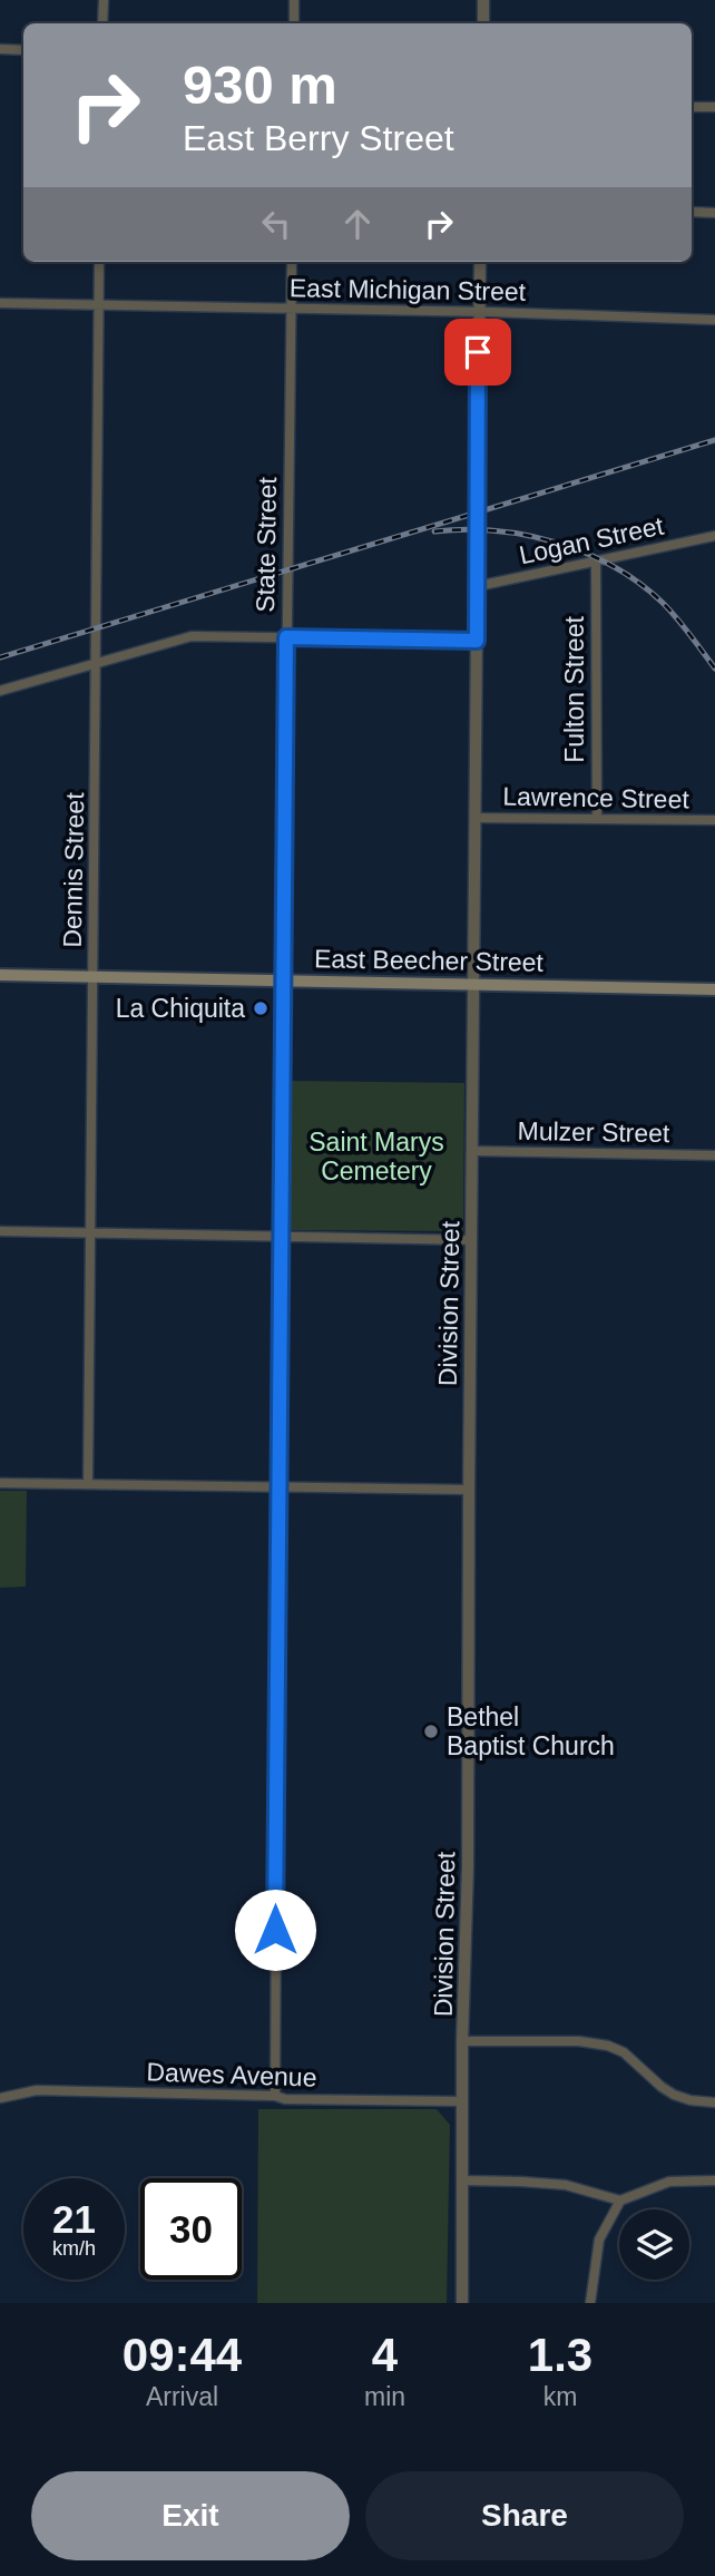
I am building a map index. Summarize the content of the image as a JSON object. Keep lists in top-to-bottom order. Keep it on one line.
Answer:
{"streets":{"main road":["East Beecher Street"],"street":["East Michigan Street","Logan Street","State Street","Fulton Street","Lawrence Street","Dennis Street","Mulzer Street","Division Street","Dawes Avenue"]},"crossings":[["East Michigan Street","State Street"],["East Michigan Street","Dennis Street"],["East Michigan Street","Division Street"],["Logan Street","Fulton Street"],["Logan Street","Division Street"],["State Street","East Beecher Street"],["State Street","Dawes Avenue"],["Fulton Street","Lawrence Street"],["Lawrence Street","Division Street"],["Dennis Street","East Beecher Street"],["East Beecher Street","Division Street"],["Mulzer Street","Division Street"],["Division Street","Dawes Avenue"]],"parks":["Saint Marys Cemetery"],"places":["La Chiquita","Bethel Baptist Church"],"page":{"turn":["930 m","East Berry Street"],"speed":"21 km/h","limit":"30","eta":["09:44","Arrival","4","min","1.3","km"],"buttons":["Exit","Share"]}}
